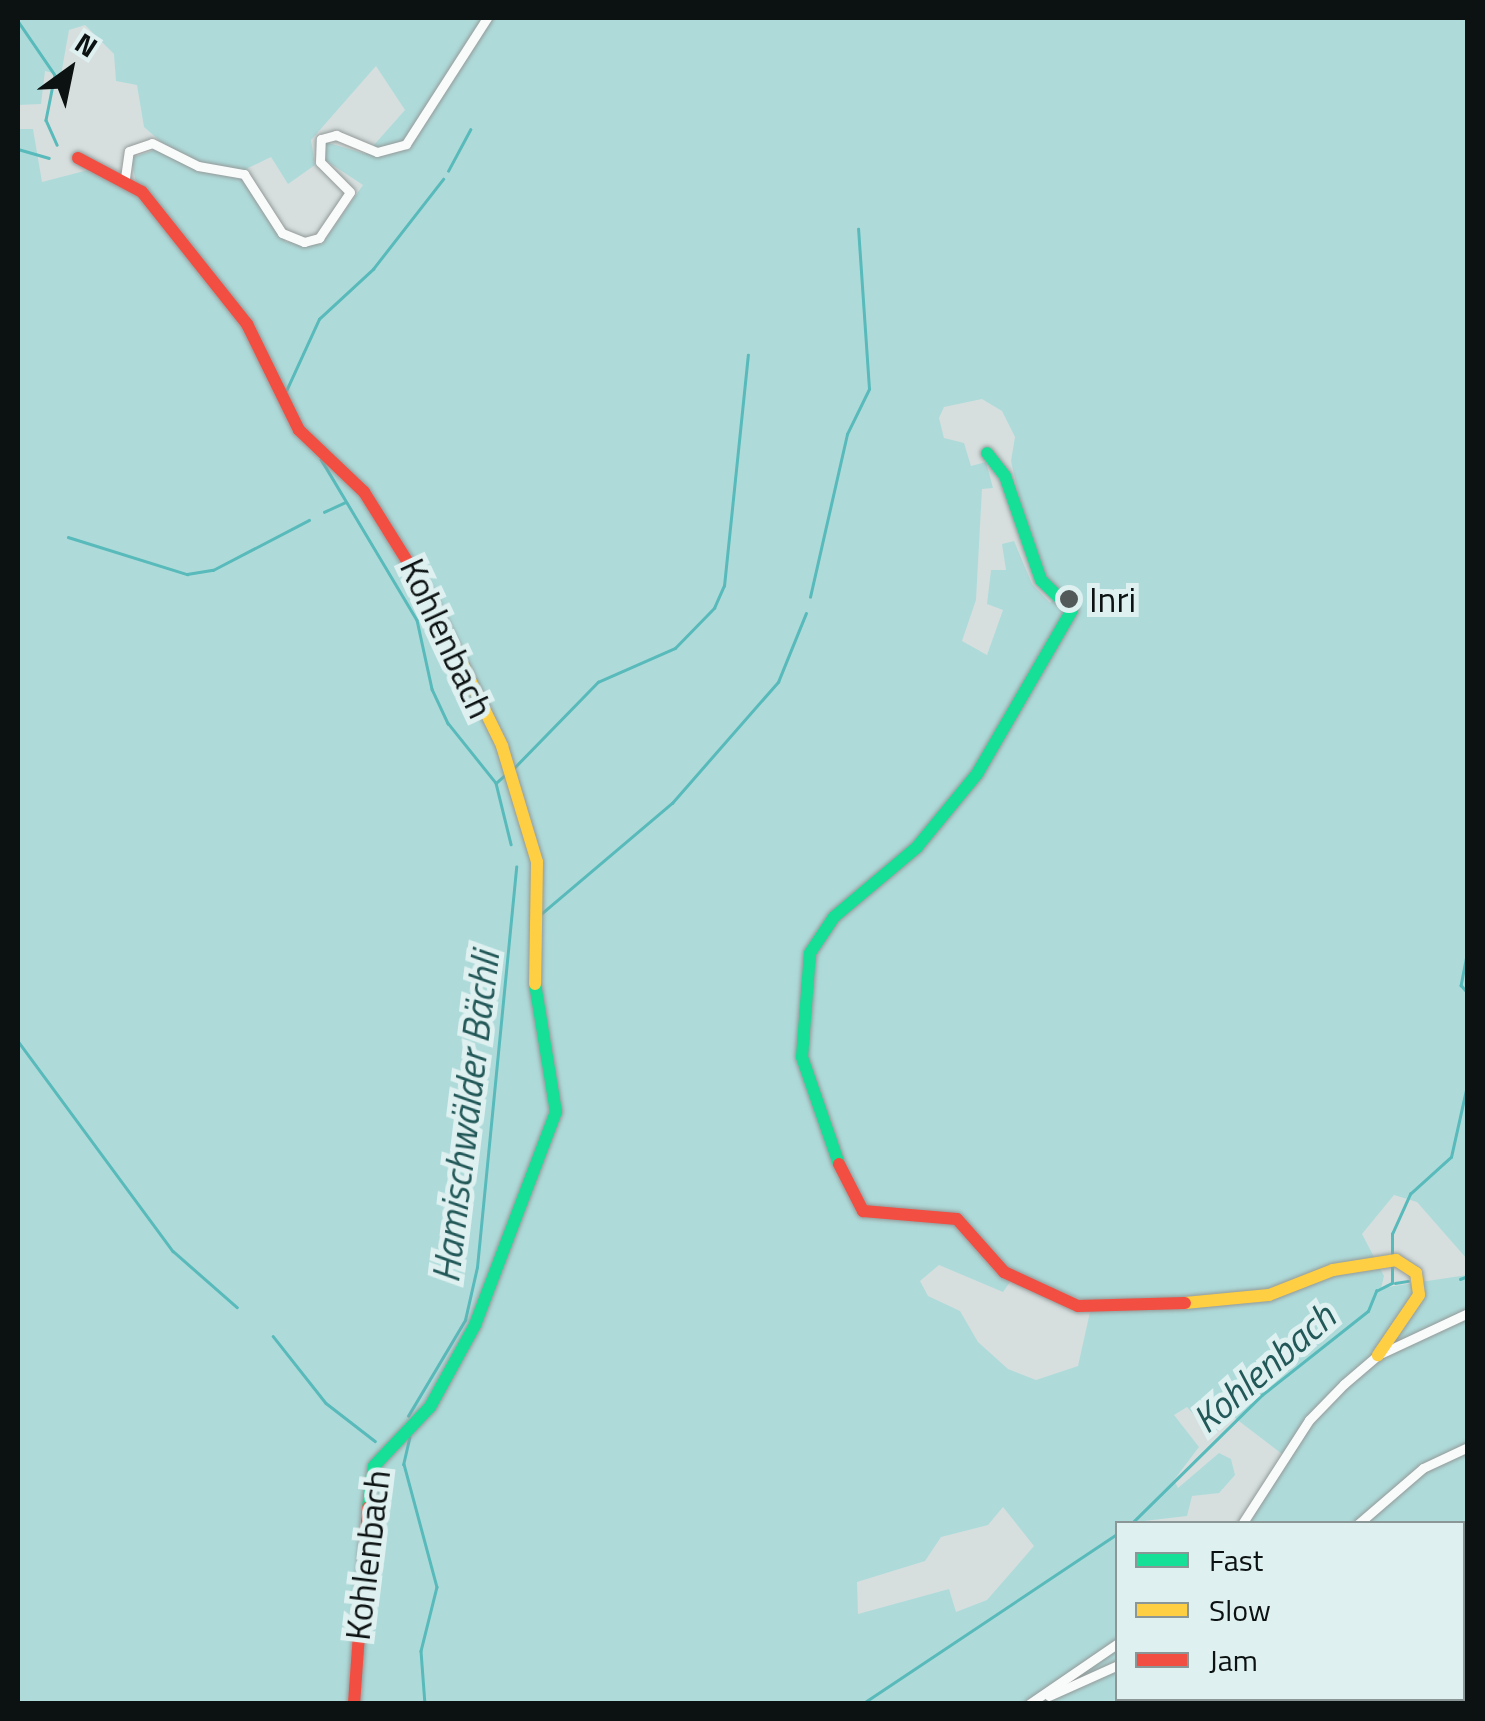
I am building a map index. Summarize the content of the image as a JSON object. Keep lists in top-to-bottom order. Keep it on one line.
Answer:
{"streets":{"street":["Kohlenbach"]},"water":["Hamischwälder Bächli","Kohlenbach"],"places":["Inri"],"legend":["Fast","Slow","Jam"],"north":"top right"}
